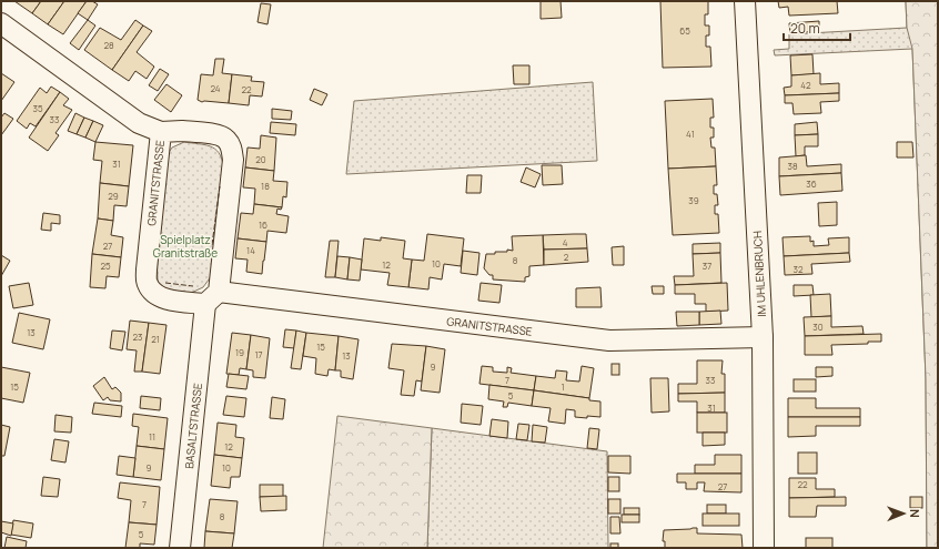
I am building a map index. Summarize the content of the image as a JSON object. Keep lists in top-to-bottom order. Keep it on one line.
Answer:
{"streets":{"street":["GRANITSTRASSE","IM UHLENBRUCH","BASALTSTRASSE"]},"crossings":[["GRANITSTRASSE","IM UHLENBRUCH"],["GRANITSTRASSE","BASALTSTRASSE"]],"parks":["Spielplatz Granitstraße"],"house_numbers":["65","28","42","24","22","35","33","41","20","31","38","36","18","29","39","16","4","27","14","2","8","10","12","25","37","32","30","13","23","21","15","19","17","13","9","7","33","15","1","5","31","11","12","9","10","22","27","7","8","5"],"scale_bar":"20 m","north":"right"}
